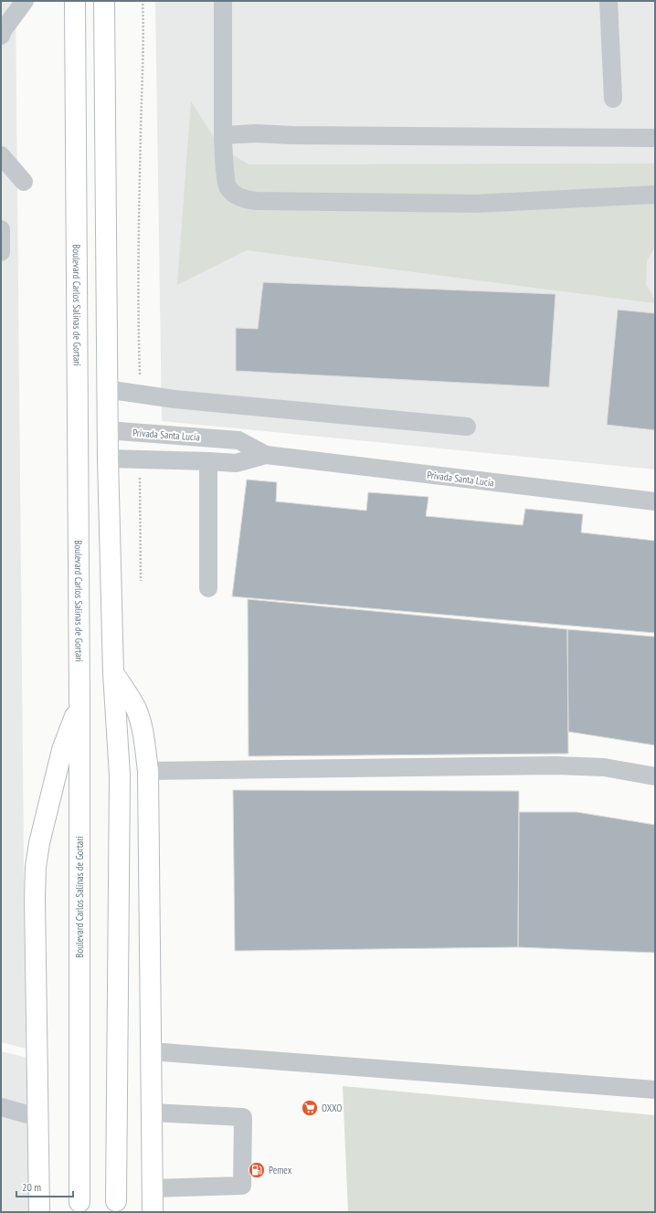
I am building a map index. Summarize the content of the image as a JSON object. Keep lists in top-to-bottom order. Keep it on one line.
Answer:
{"streets":{"main road":["Boulevard Carlos Salinas de Gortari"],"lane":["Privada Santa Lucía"]},"places":{"supermarket":["OXXO"],"fuel station":["Pemex"]},"scale_bar":"20 m"}
